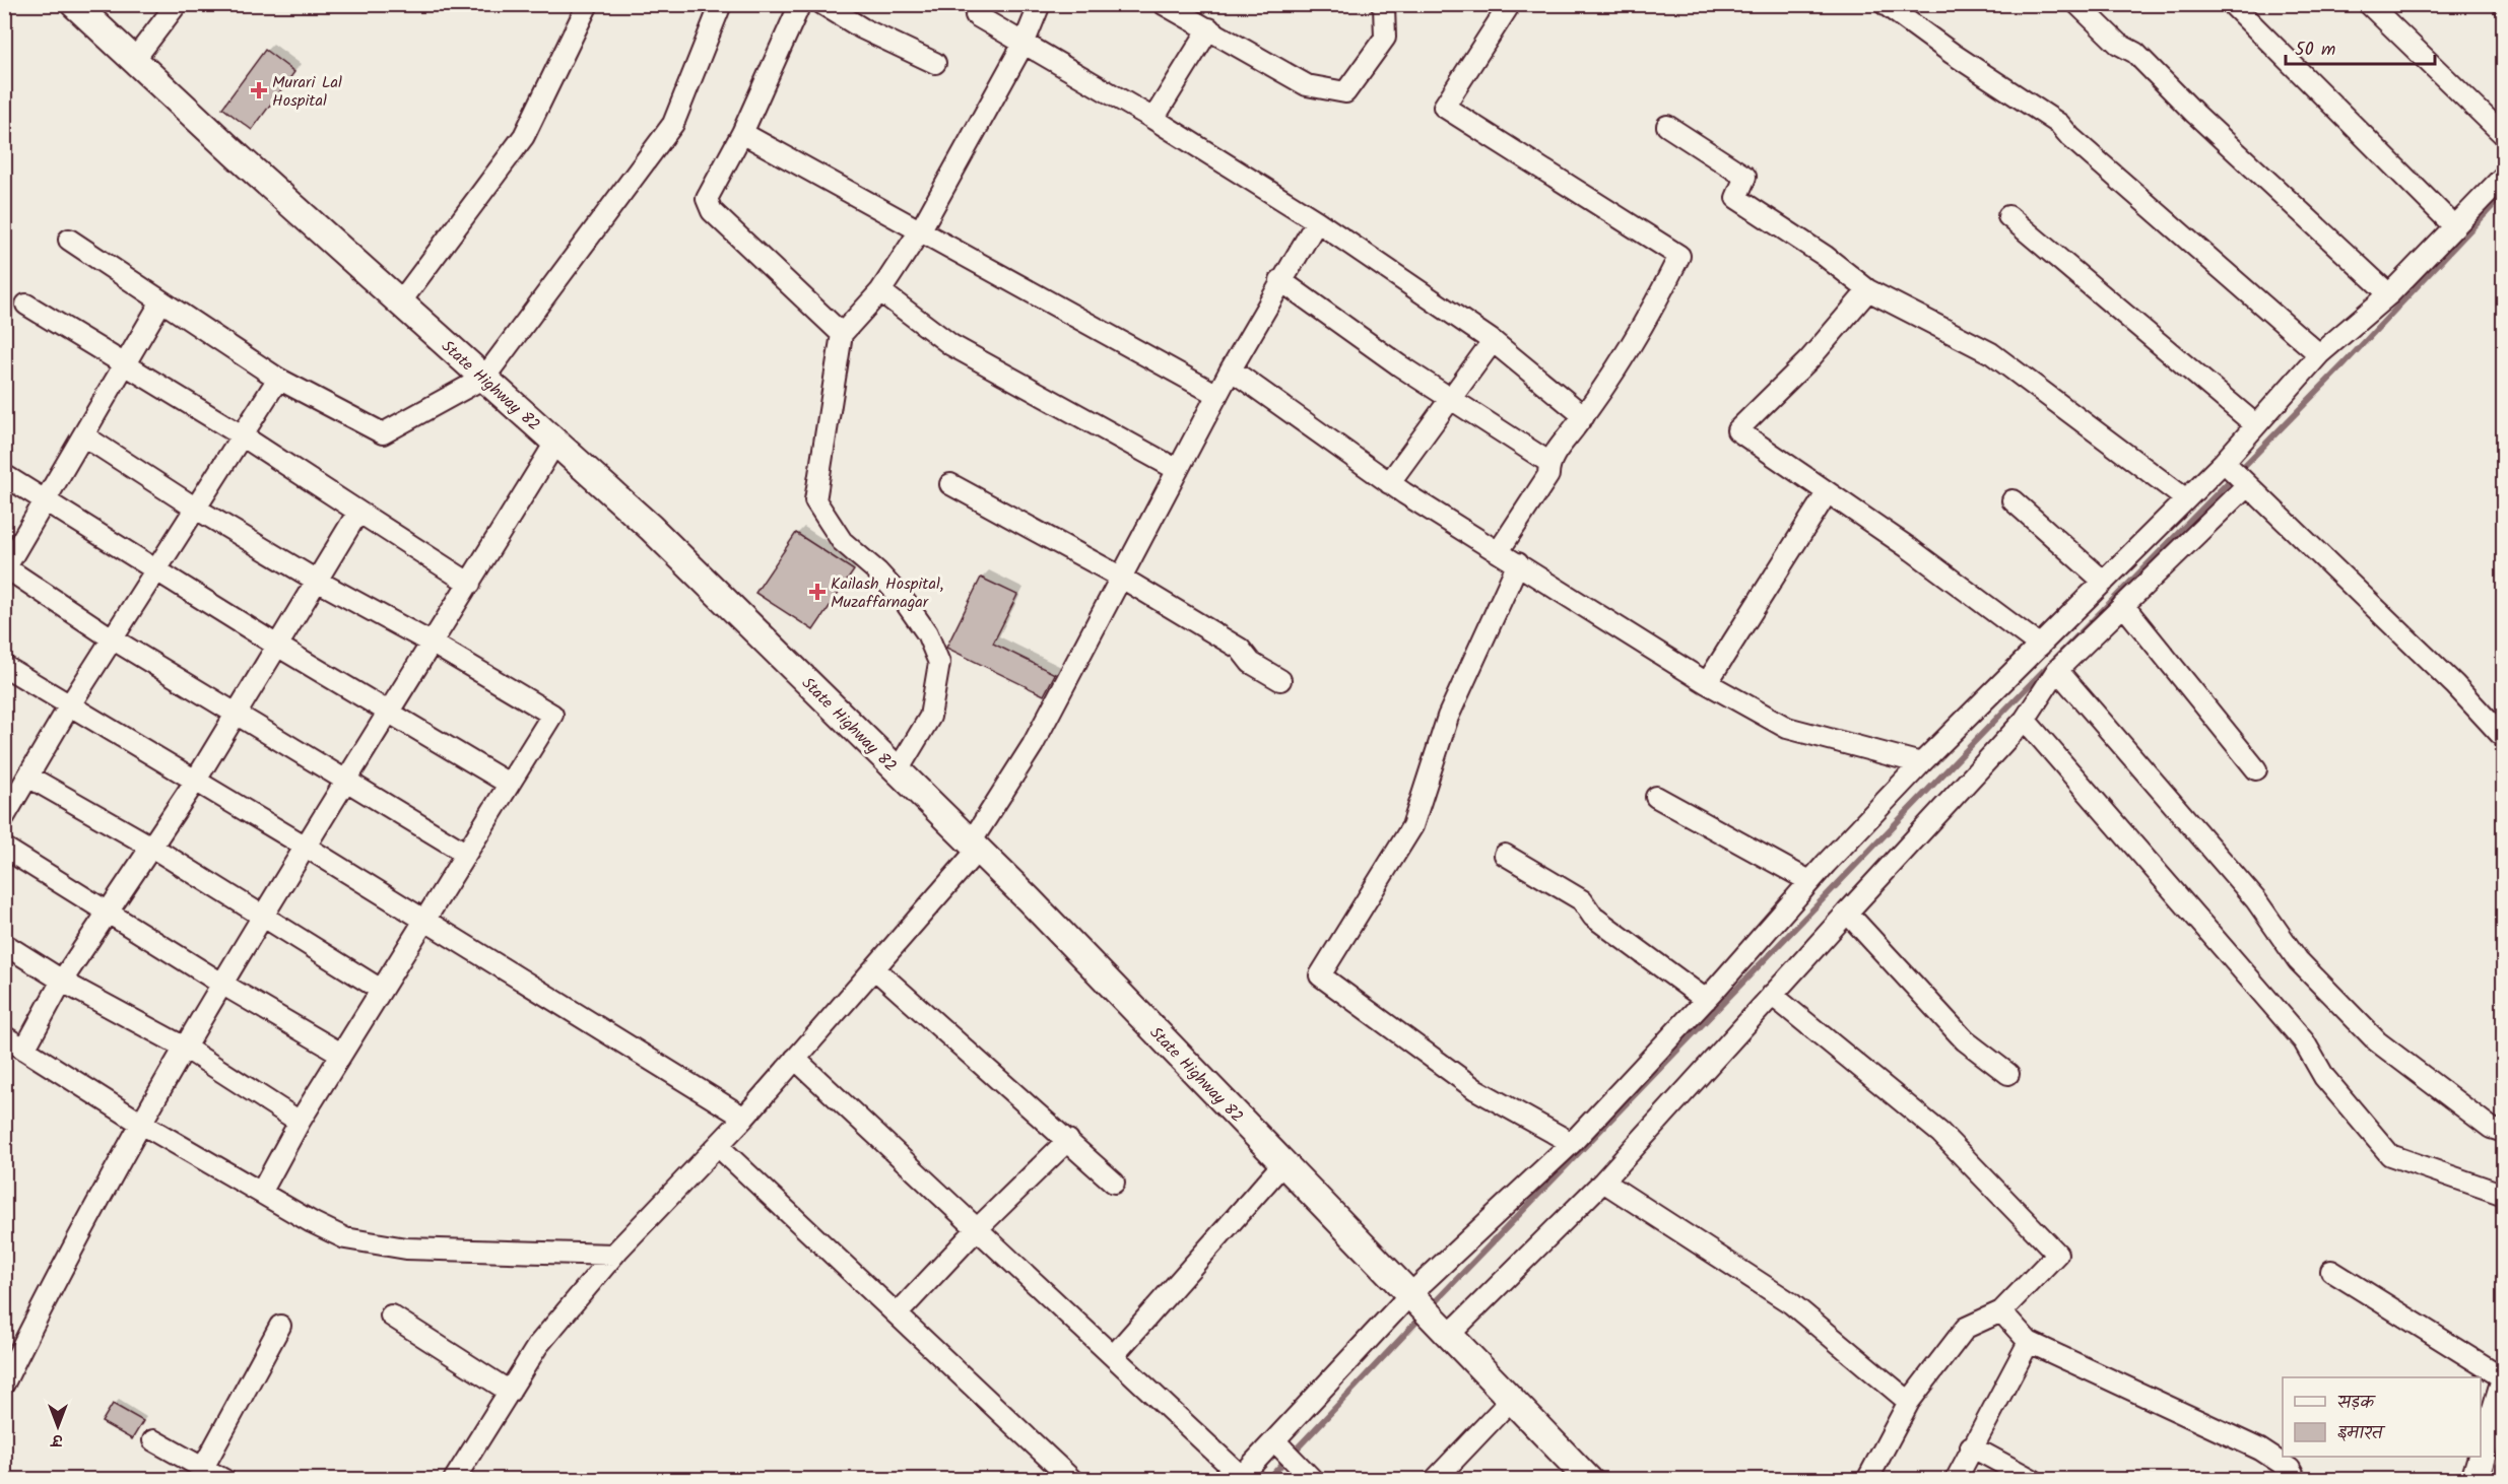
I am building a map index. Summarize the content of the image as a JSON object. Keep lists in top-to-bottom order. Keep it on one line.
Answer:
{"streets":{"main road":["State Highway 82"]},"places":{"health":["Murari Lal Hospital","Kailash Hospital, Muzaffarnagar"]},"legend":["सड़क","इमारत"],"scale_bar":"50 m","north":"bottom"}
